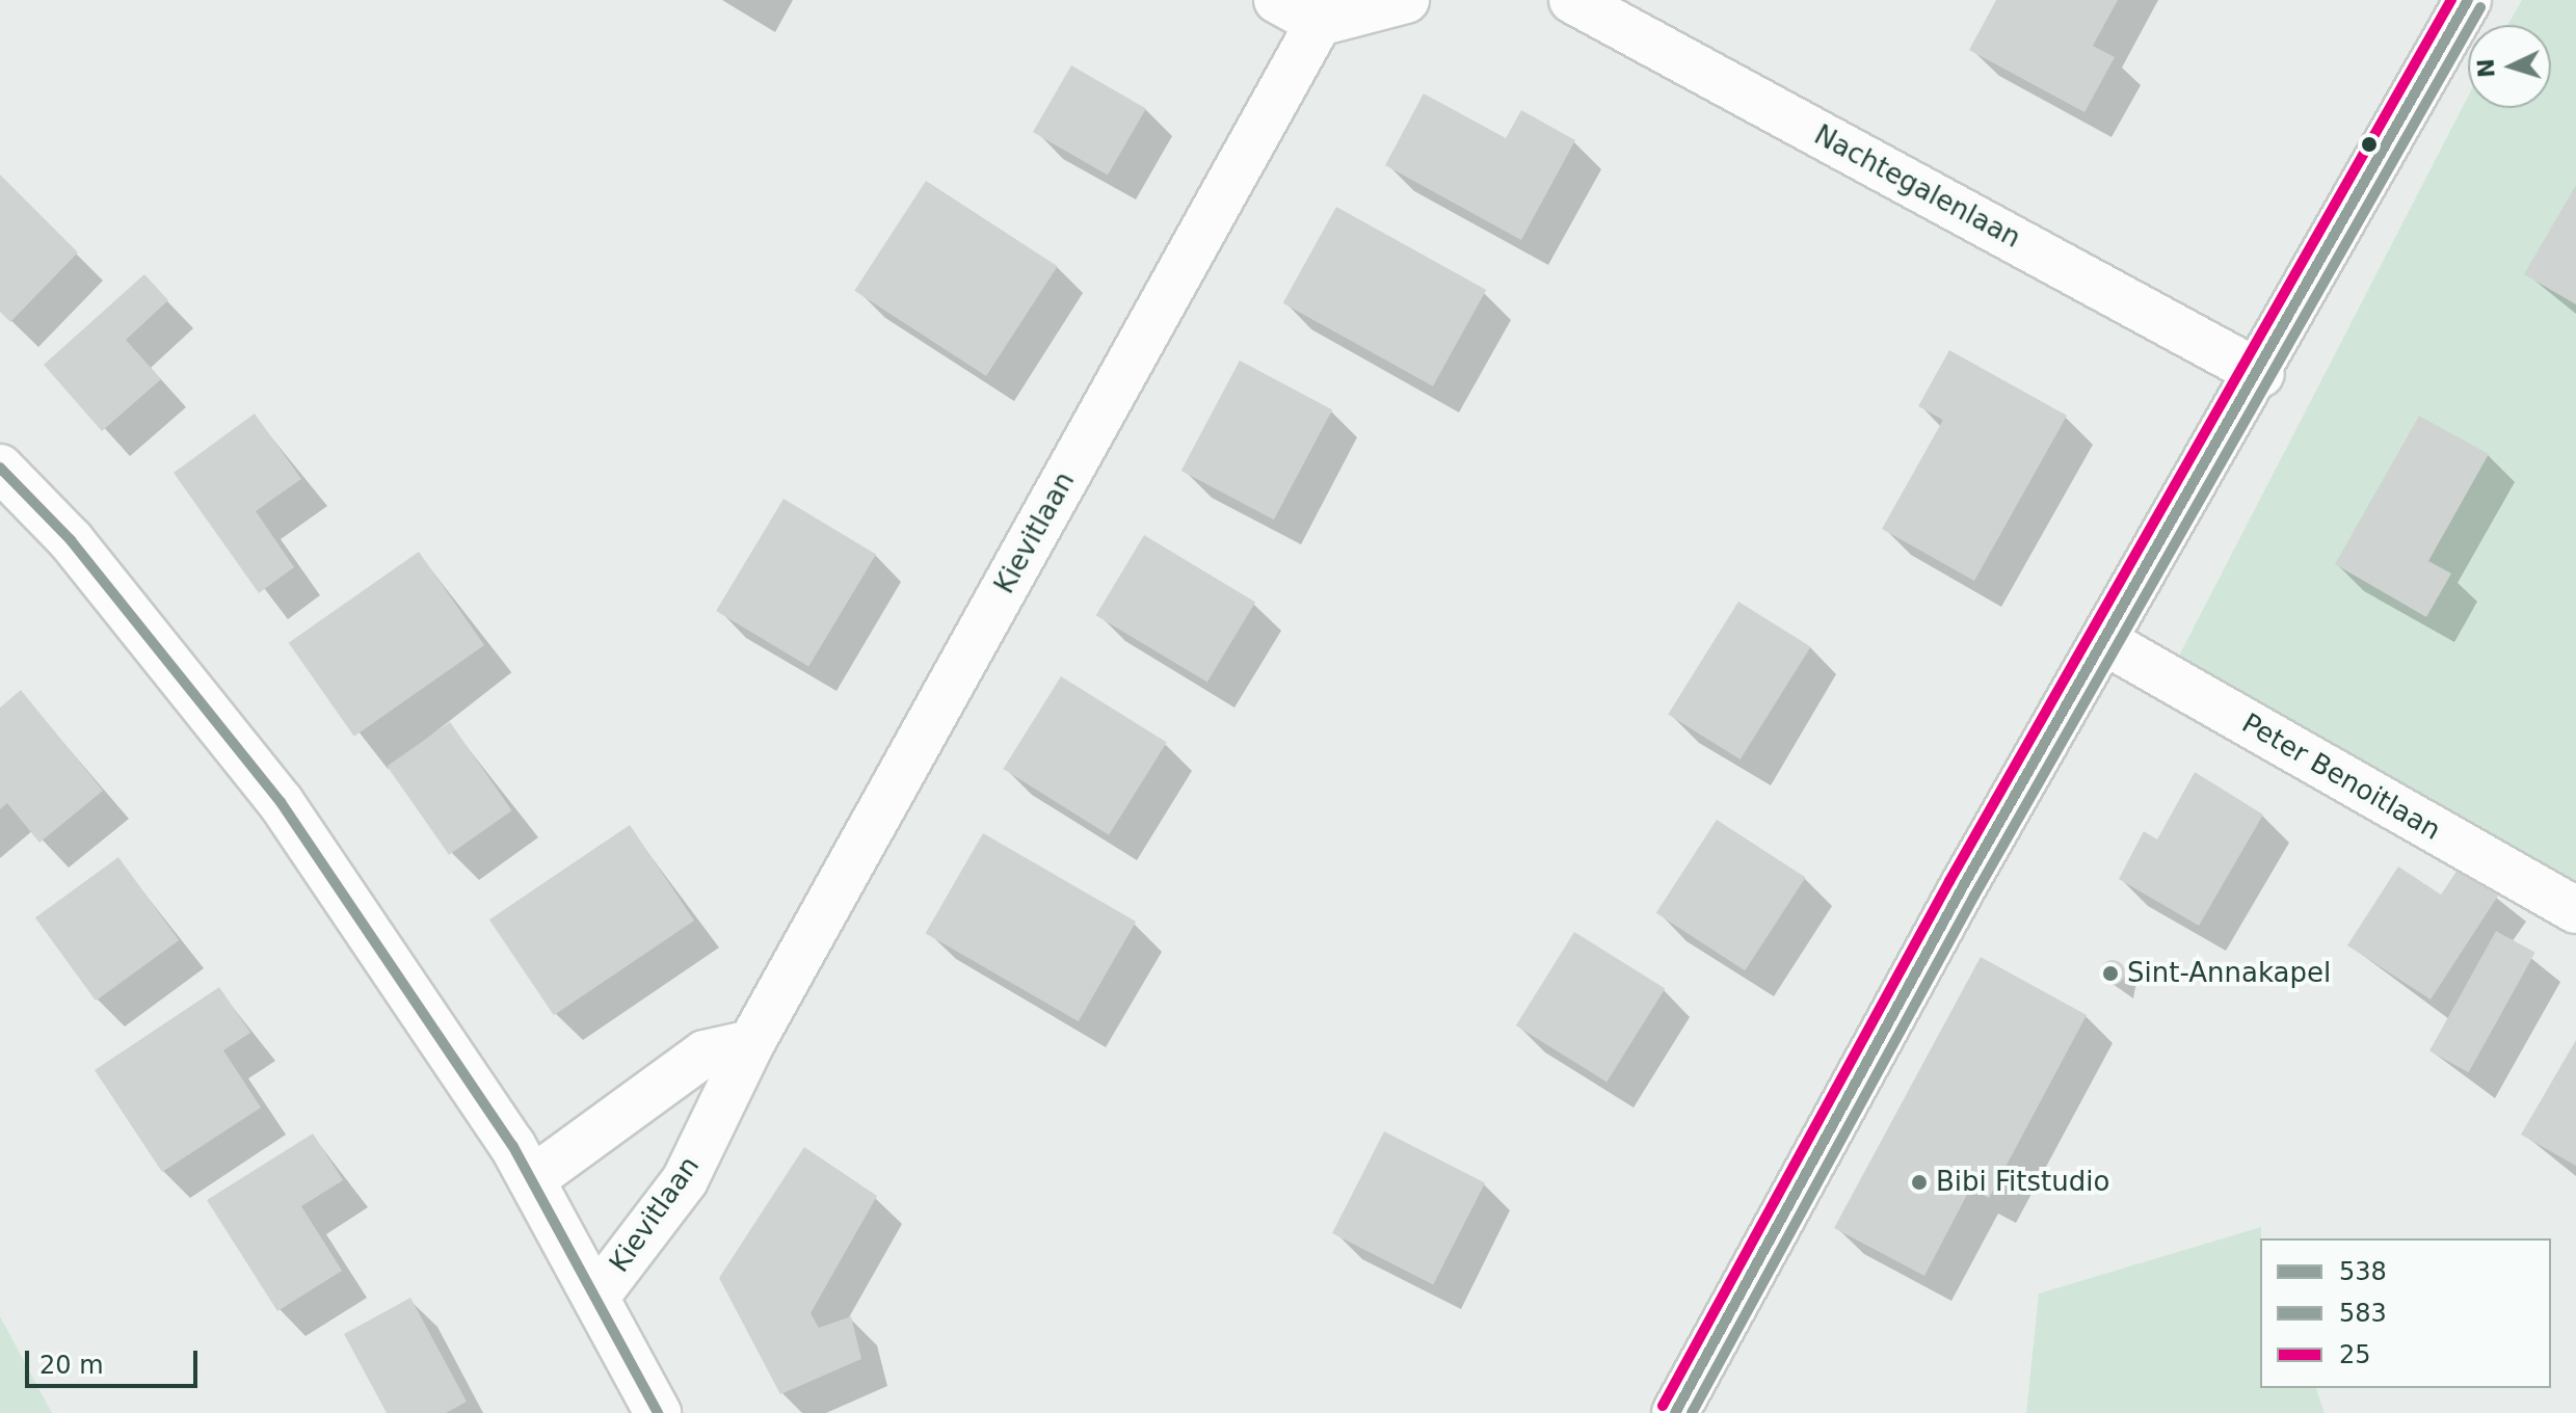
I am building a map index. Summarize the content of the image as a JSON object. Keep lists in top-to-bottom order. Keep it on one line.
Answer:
{"streets":{"street":["Nachtegalenlaan","Kievitlaan","Peter Benoitlaan"]},"places":["Sint-Annakapel","Bibi Fitstudio"],"lines":["transit line 538","transit line 25","transit line 583"],"legend":["538","583","25"],"scale_bar":"20 m","north":"left"}
